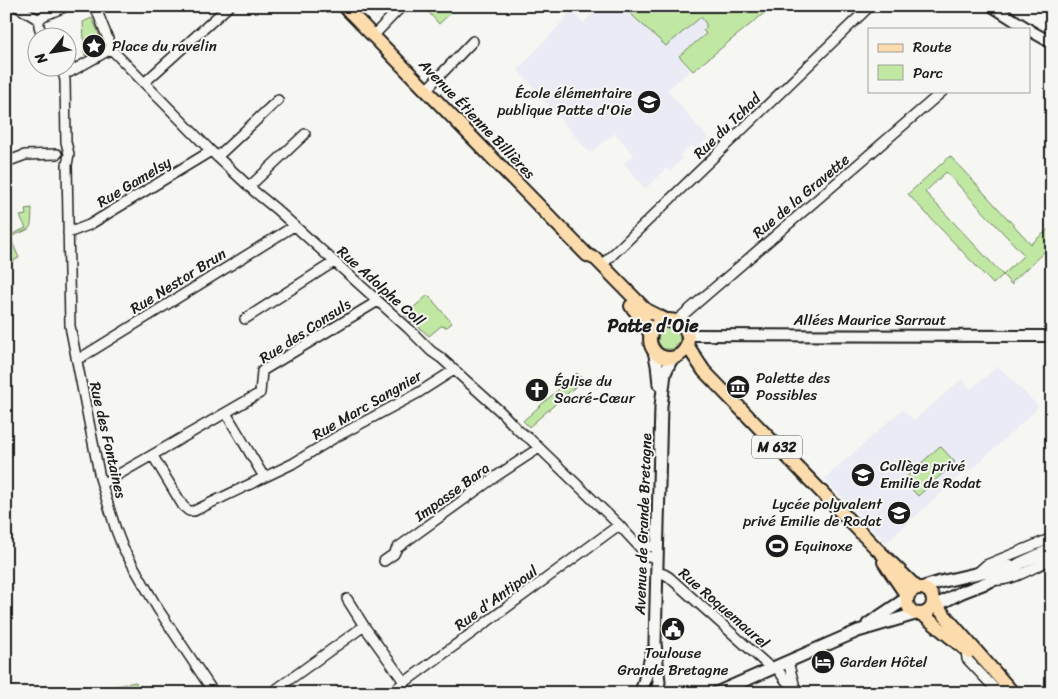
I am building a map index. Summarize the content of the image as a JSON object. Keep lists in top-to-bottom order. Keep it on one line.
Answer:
{"streets":{"main road":["Avenue Étienne Billières","M 632","Avenue de Grande Bretagne"],"street":["Rue du Tchad","Rue Gamelsy","Rue de la Gravette","Rue Nestor Brun","Rue Adolphe Coll","Allées Maurice Sarraut","Rue des Consuls","Rue Marc Sangnier","Rue des Fontaines","Impasse Bara","Rue d'Antipoul","Rue Roquemaurel"]},"crossings":[["Avenue Étienne Billières","Rue du Tchad"],["Avenue Étienne Billières","Rue de la Gravette"],["Avenue Étienne Billières","Allées Maurice Sarraut"],["Avenue Étienne Billières","M 632"],["Avenue Étienne Billières","Avenue de Grande Bretagne"],["Rue Gamelsy","Rue Adolphe Coll"],["Rue Gamelsy","Rue des Fontaines"],["Rue de la Gravette","Allées Maurice Sarraut"],["Rue de la Gravette","M 632"],["Rue de la Gravette","Avenue de Grande Bretagne"],["Rue Nestor Brun","Rue Adolphe Coll"],["Rue Nestor Brun","Rue des Fontaines"],["Rue Adolphe Coll","Rue des Consuls"],["Rue Adolphe Coll","Rue Marc Sangnier"],["Rue Adolphe Coll","Impasse Bara"],["Rue Adolphe Coll","Avenue de Grande Bretagne"],["Rue Adolphe Coll","Rue d'Antipoul"],["Allées Maurice Sarraut","M 632"],["Allées Maurice Sarraut","Avenue de Grande Bretagne"],["M 632","Avenue de Grande Bretagne"],["Avenue de Grande Bretagne","Rue Roquemaurel"]],"districts":["Patte d'Oie"],"places":{"place":["Place du ravelin"],"school or university":["École élémentaire publique Patte d'Oie","Collège privé Emilie de Rodat","Lycée polyvalent privé Emilie de Rodat"],"museum":["Palette des Possibles"],"church":["Église du Sacré-Cœur"],"sports":["Equinoxe"],"public building":["Toulouse Grande Bretagne"],"hotel":["Garden Hôtel"]},"legend":["Route","Parc"],"north":"bottom left"}
